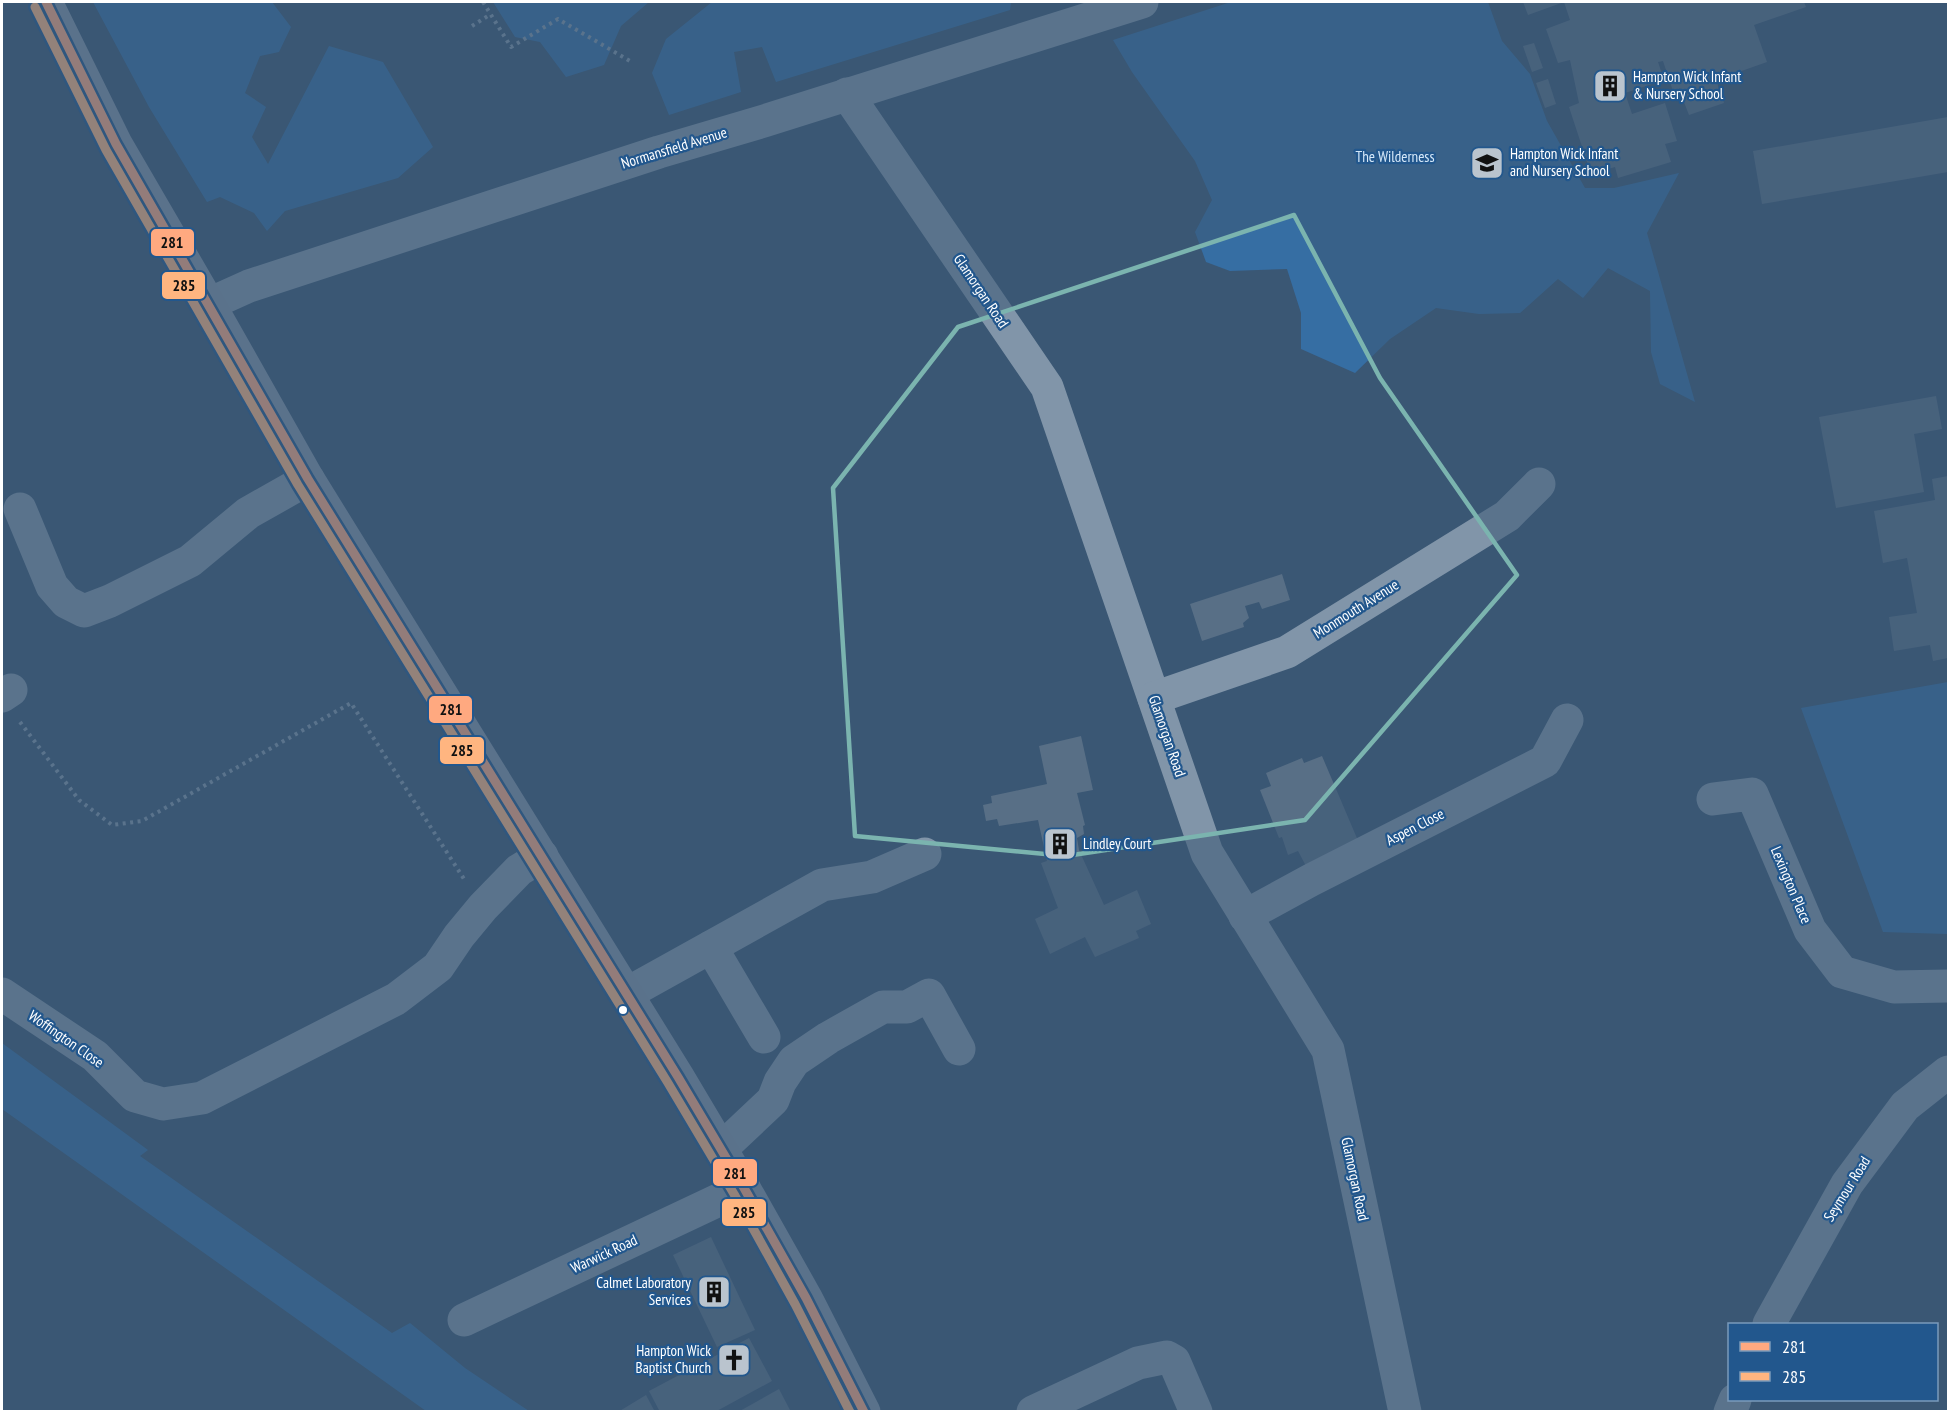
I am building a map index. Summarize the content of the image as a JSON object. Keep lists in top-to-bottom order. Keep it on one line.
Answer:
{"streets":{"street":["Normansfield Avenue","Glamorgan Road","Monmouth Avenue","Aspen Close","Lexington Place","Woffington Close","Seymour Road","Warwick Road"]},"crossings":[["Normansfield Avenue","Glamorgan Road"],["Glamorgan Road","Monmouth Avenue"],["Glamorgan Road","Aspen Close"]],"parks":["The Wilderness"],"places":{"building":["Hampton Wick Infant & Nursery School","Lindley Court","Calmet Laboratory Services"],"school or university":["Hampton Wick Infant and Nursery School"],"church":["Hampton Wick Baptist Church"]},"lines":["transit line 281","transit line 285"],"legend":["281","285"]}
